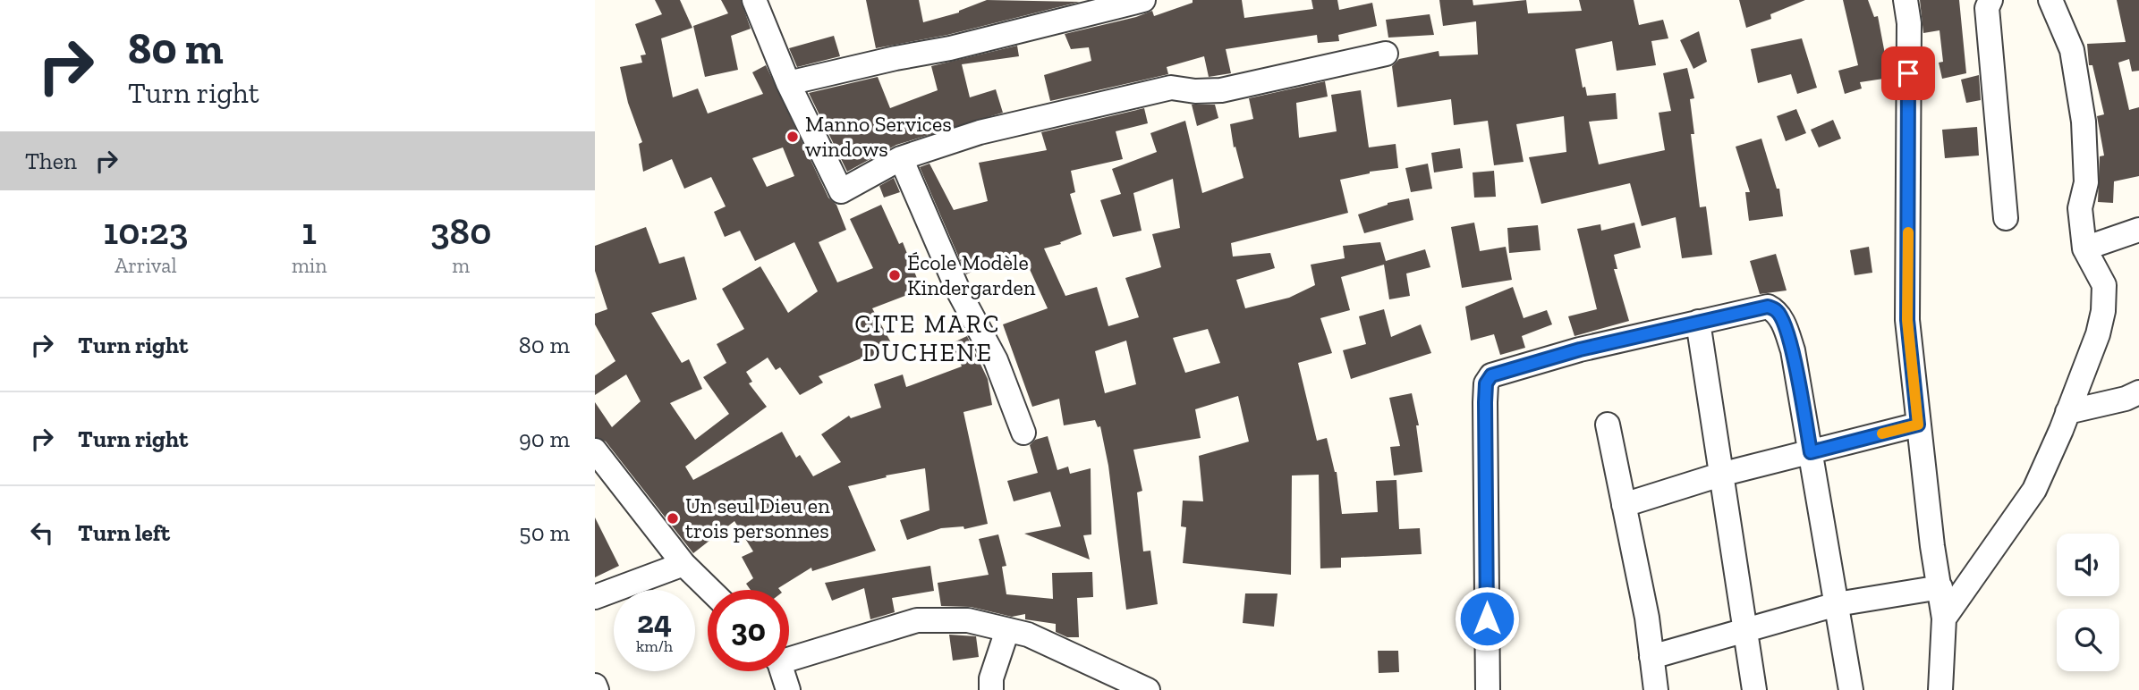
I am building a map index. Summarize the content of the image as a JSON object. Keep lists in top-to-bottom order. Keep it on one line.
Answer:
{"districts":["CITE MARC DUCHENE"],"places":["Manno Services windows","École Modèle Kindergarden","Un seul Dieu en trois personnes"],"page":{"turn":["80 m","Turn right"],"then":"Then","eta":["10:23","Arrival","1","min","380","m"],"list":[{"name":"Turn right","value":"80 m"},{"name":"Turn right","value":"90 m"},{"name":"Turn left","value":"50 m"}],"speed":"24 km/h","limit":"30"}}
